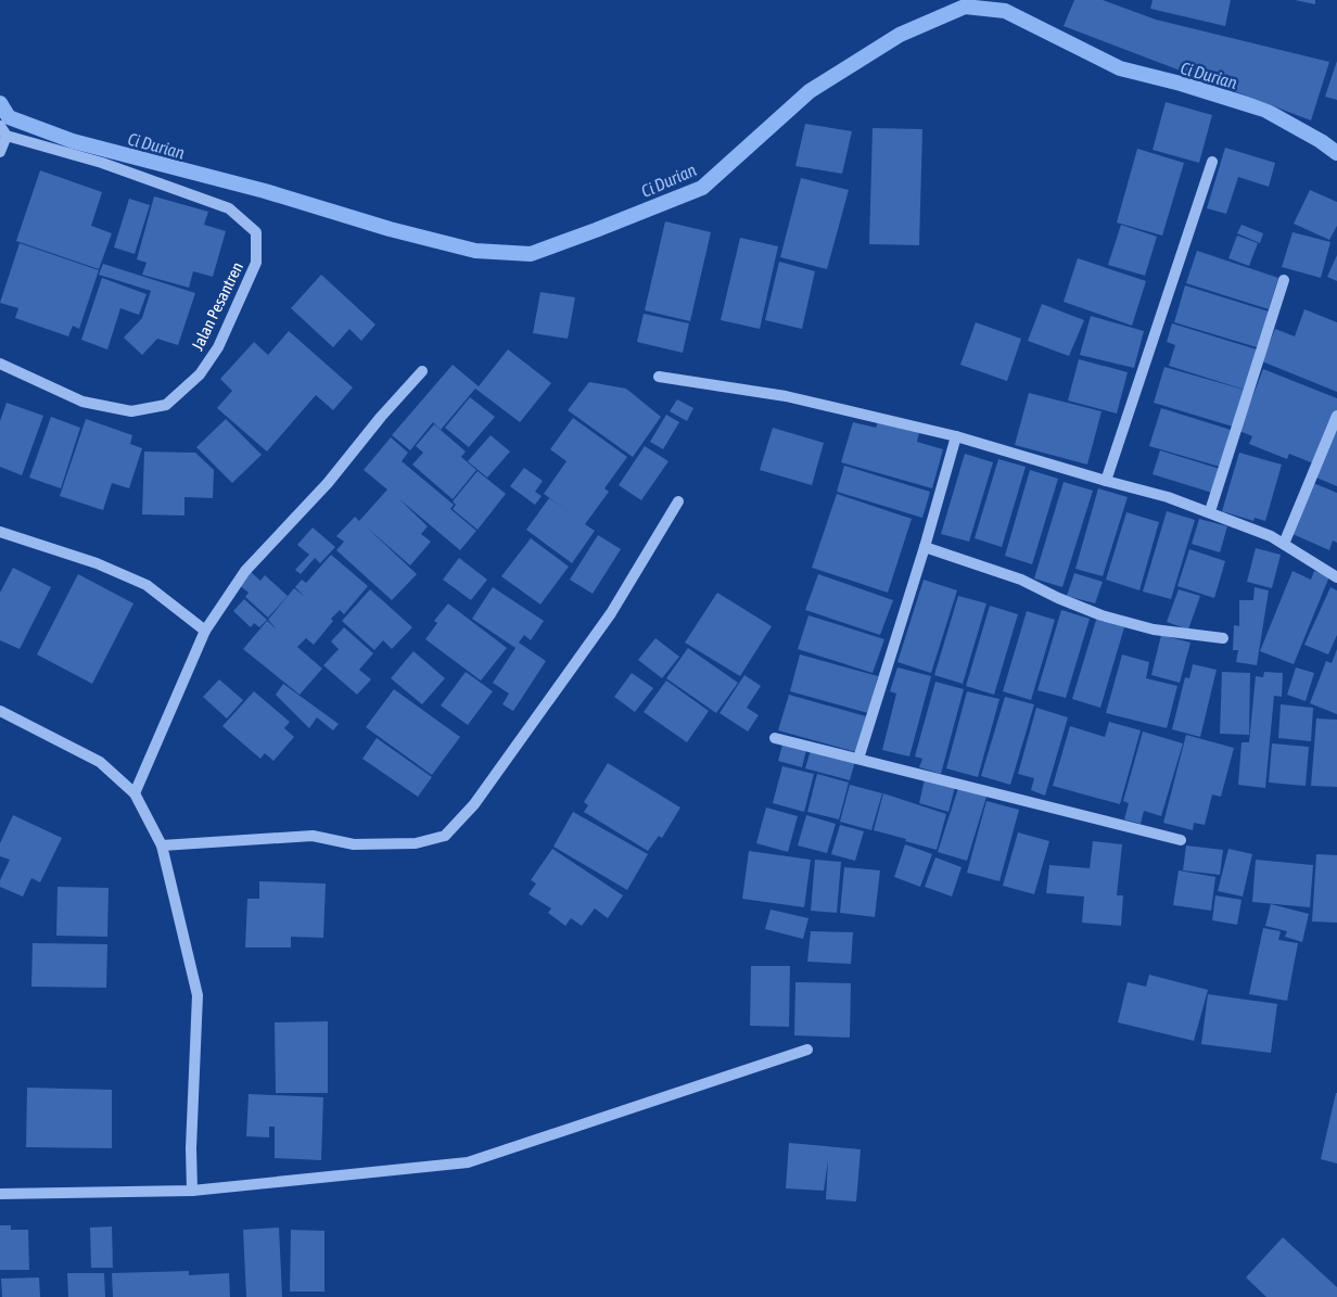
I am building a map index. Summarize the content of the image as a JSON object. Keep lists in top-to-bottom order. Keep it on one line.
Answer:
{"streets":{"street":["Jalan Pesantren"]},"water":["Ci Durian"]}
